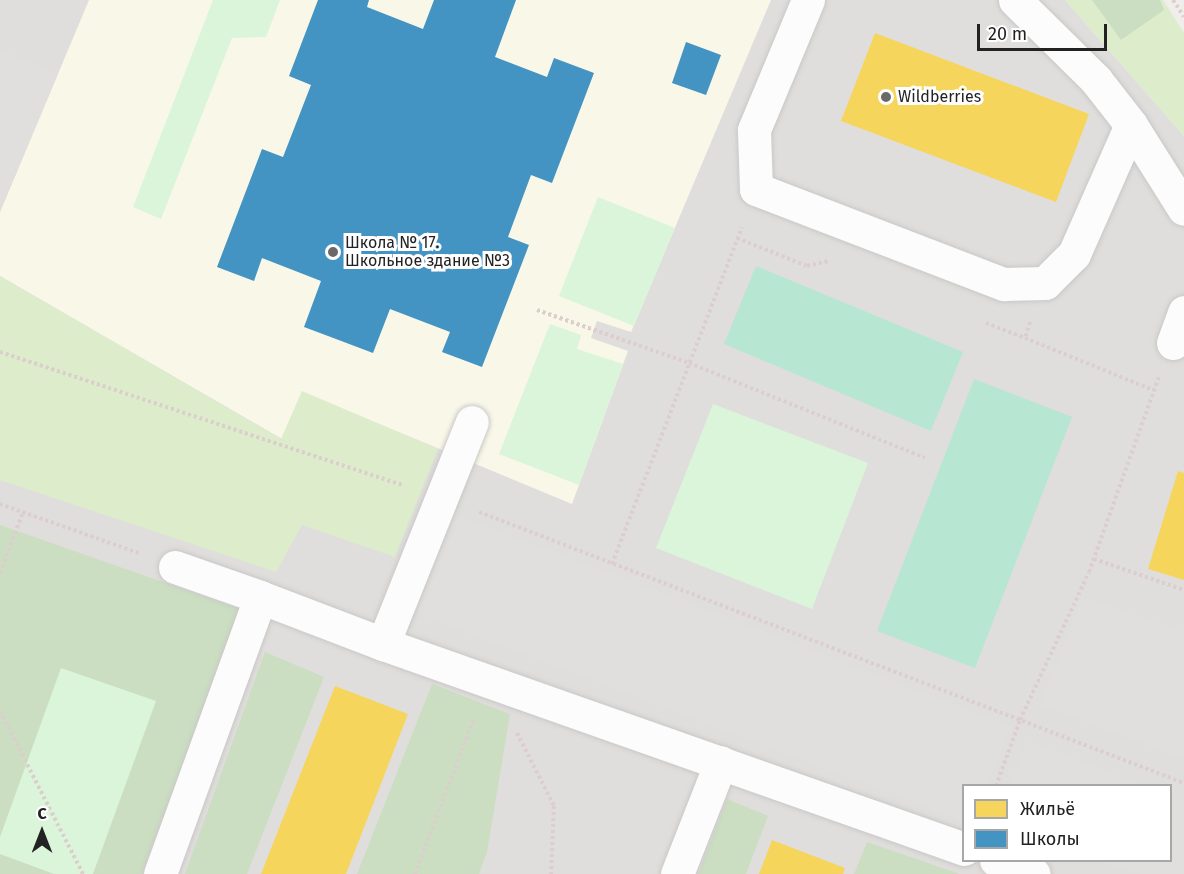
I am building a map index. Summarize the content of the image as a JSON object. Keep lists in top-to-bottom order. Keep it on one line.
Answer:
{"places":["Wildberries","Школа № 17. Школьное здание №3"],"legend":["Жильё","Школы"],"scale_bar":"20 m","north":"top"}
